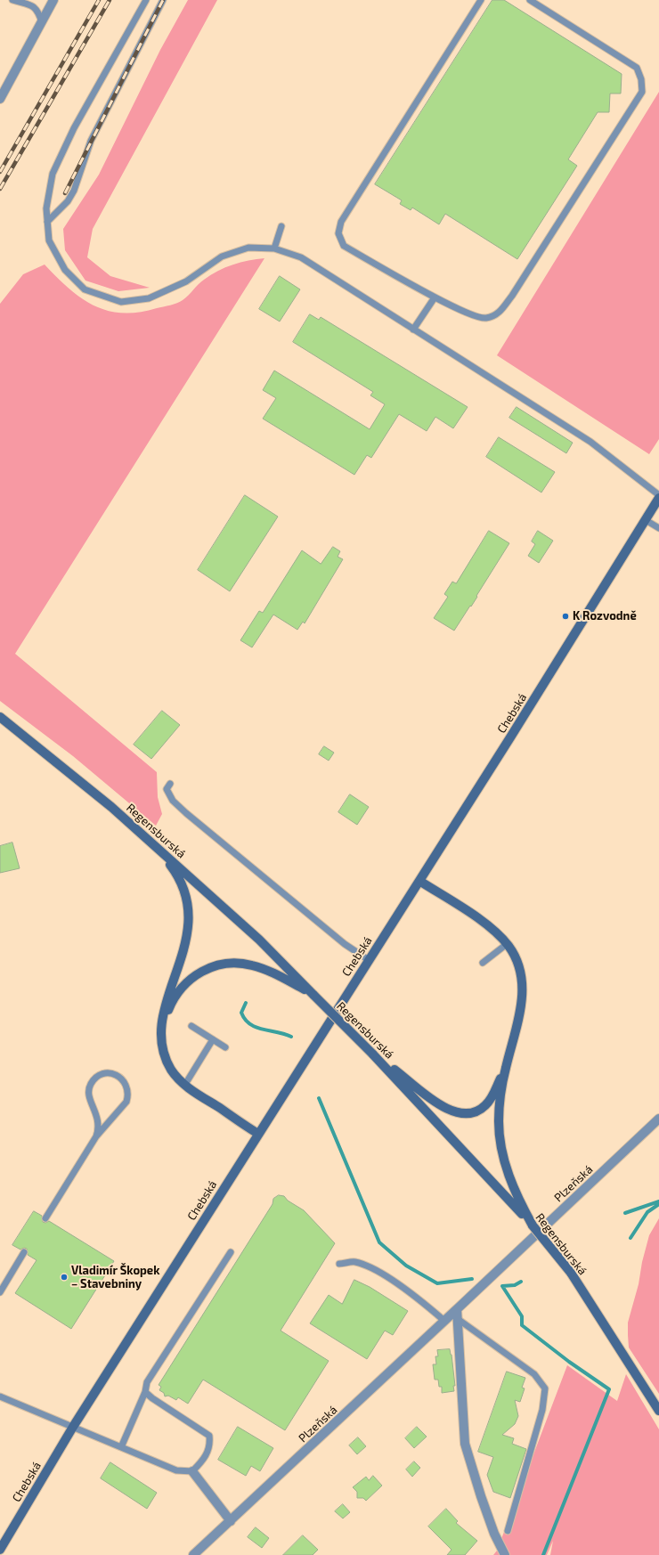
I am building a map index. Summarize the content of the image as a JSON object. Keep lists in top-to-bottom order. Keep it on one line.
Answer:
{"streets":{"main road":["Chebská","Regensburská"],"street":["Plzeňská"]},"places":["K Rozvodně","Vladimír Škopek – Stavebniny"]}
